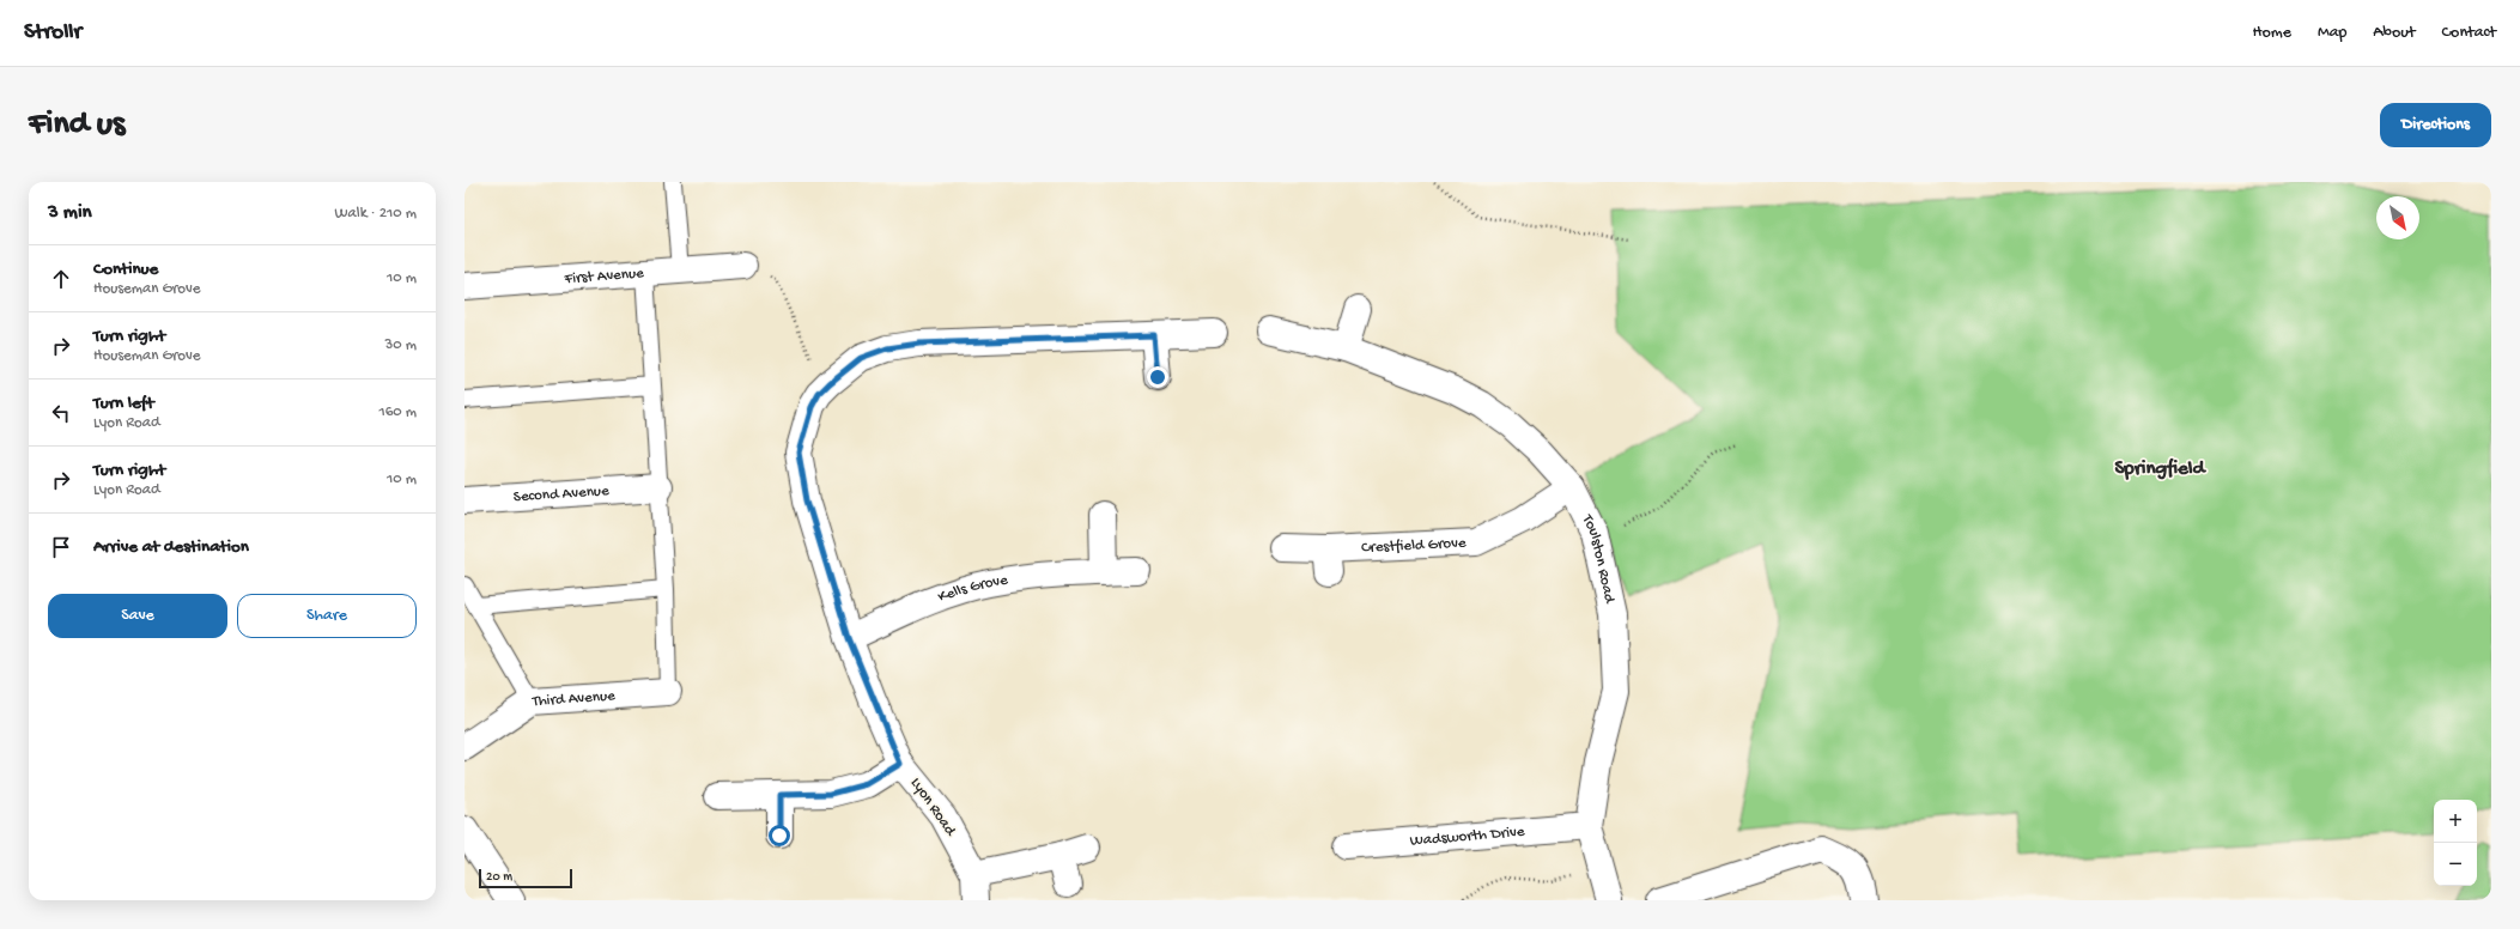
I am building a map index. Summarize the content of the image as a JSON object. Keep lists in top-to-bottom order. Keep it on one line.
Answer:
{"streets":{"street":["First Avenue","Second Avenue","Crestfield Grove","Toulston Road","Kells Grove","Third Avenue","Lyon Road","Wadsworth Drive"]},"crossings":[["Crestfield Grove","Toulston Road"],["Toulston Road","Wadsworth Drive"],["Kells Grove","Lyon Road"]],"districts":["Springfield"],"scale_bar":"20 m","north":"bottom right","page":{"header":"Strollr","nav":["Home","Map","About","Contact"],"buttons":["Directions",["Save","Share"]],"title":"Find us","heading":["3 min","Walk · 210 m"],"list":[["Continue","Houseman Grove","10 m"],["Turn right","Houseman Grove","30 m"],["Turn left","Lyon Road","160 m"],["Turn right","Lyon Road","10 m"],"Arrive at destination"],"map_buttons":["+","−"],"scale":"20 m"}}
